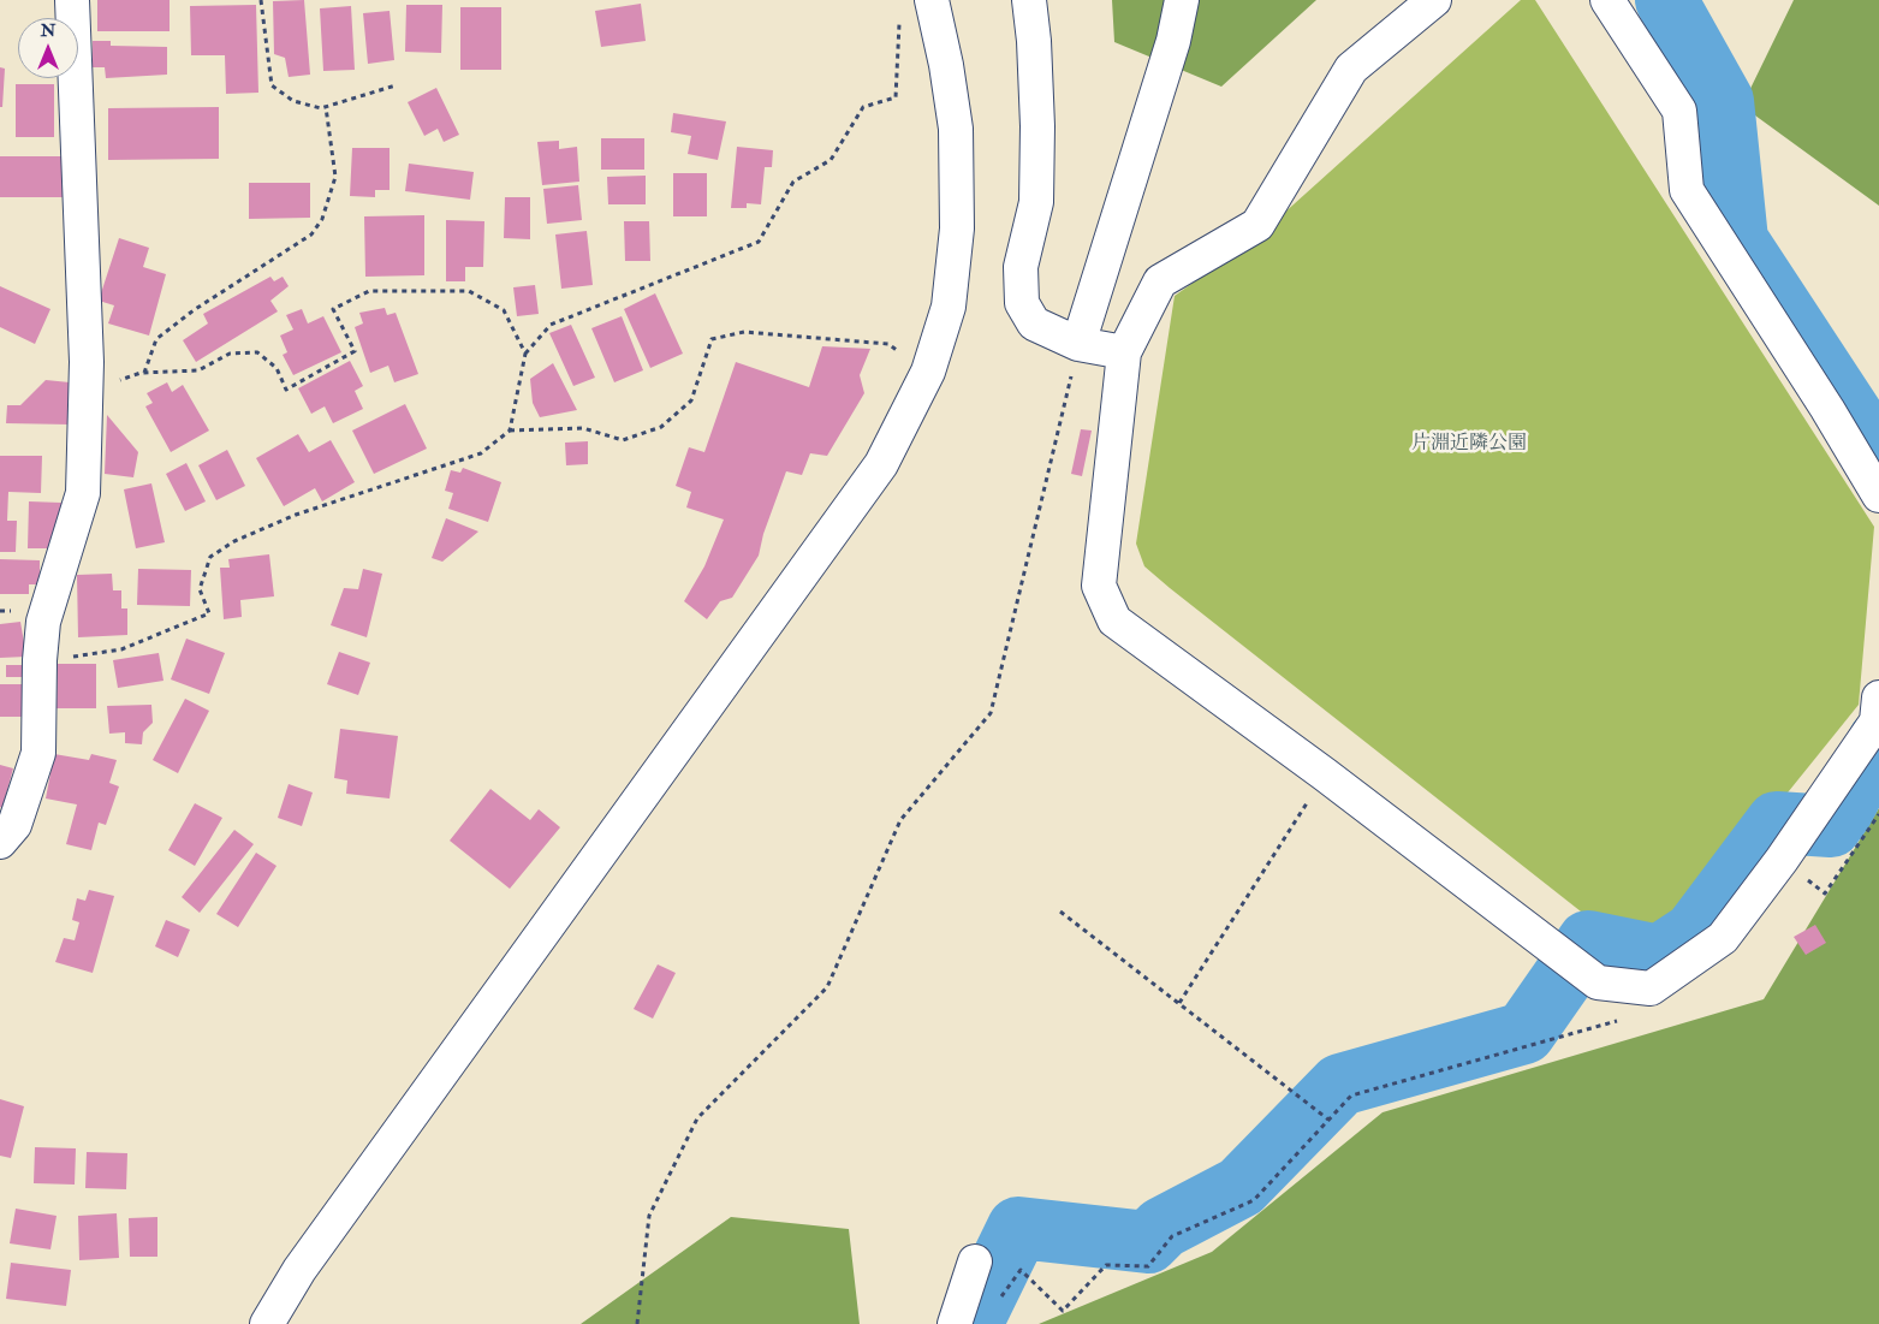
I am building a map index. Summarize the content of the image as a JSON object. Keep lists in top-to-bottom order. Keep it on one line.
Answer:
{"parks":["片淵近隣公園"],"north":"top"}
